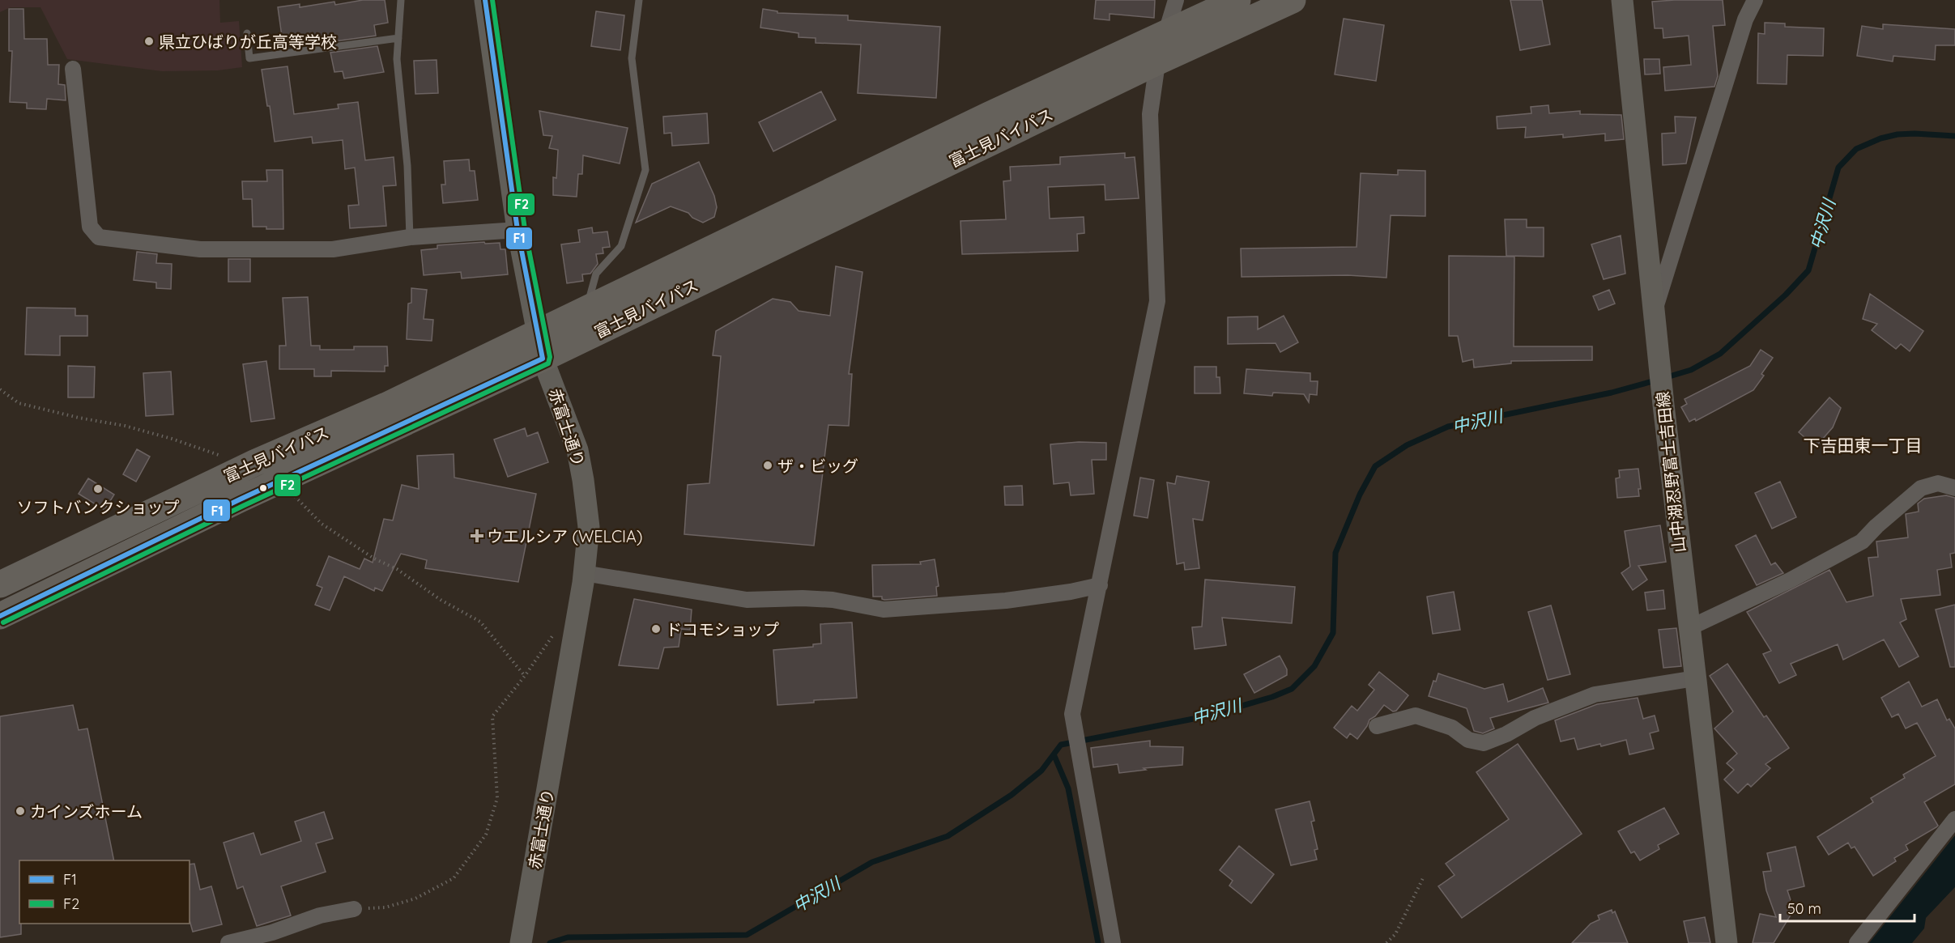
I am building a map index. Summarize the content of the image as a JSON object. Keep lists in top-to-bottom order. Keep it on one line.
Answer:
{"streets":{"highway":["富士見バイパス"],"street":["赤富士通り","山中湖忍野富士吉田線"]},"crossings":[["富士見バイパス","赤富士通り"]],"districts":["下吉田東一丁目"],"water":["中沢川"],"places":{"other":["県立ひばりが丘高等学校","ザ・ビッグ","ソフトバンクショップ","ドコモショップ","カインズホーム"],"health":["ウエルシア (WELCIA)"]},"lines":["transit line F1","transit line F2"],"legend":["F1","F2"],"scale_bar":"50 m"}
